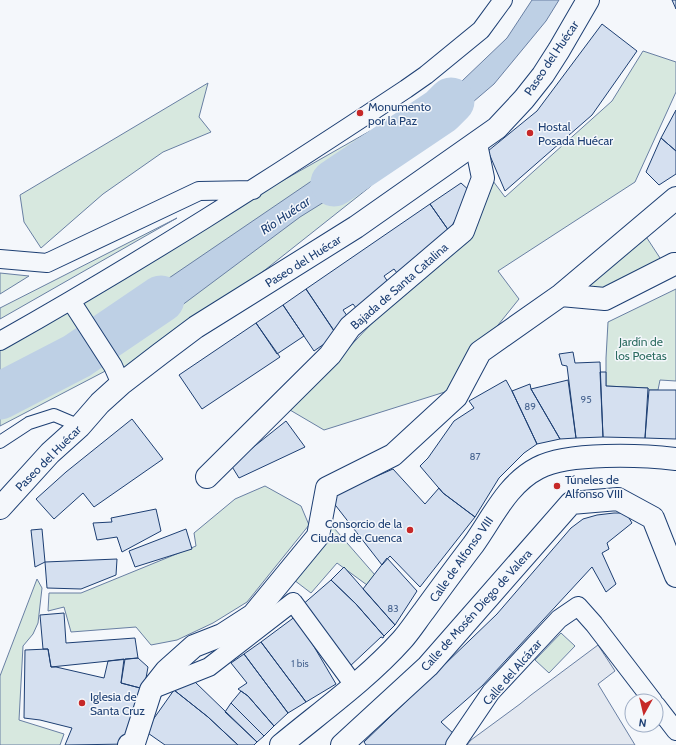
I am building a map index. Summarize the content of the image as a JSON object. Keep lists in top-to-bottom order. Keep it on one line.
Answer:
{"streets":{"street":["Paseo del Huécar","Bajada de Santa Catalina","Calle de Alfonso VIII","Calle de Mosén Diego de Valera","Calle del Alcázar"]},"crossings":[["Paseo del Huécar","Bajada de Santa Catalina"]],"water":["Río Huécar"],"parks":["Jardín de los Poetas"],"places":["Monumento por la Paz","Hostal Posada Huécar","Túneles de Alfonso VIII","Consorcio de la Ciudad de Cuenca","Iglesia de Santa Cruz"],"house_numbers":["95","89","87","83","1 bis"],"north":"bottom"}
